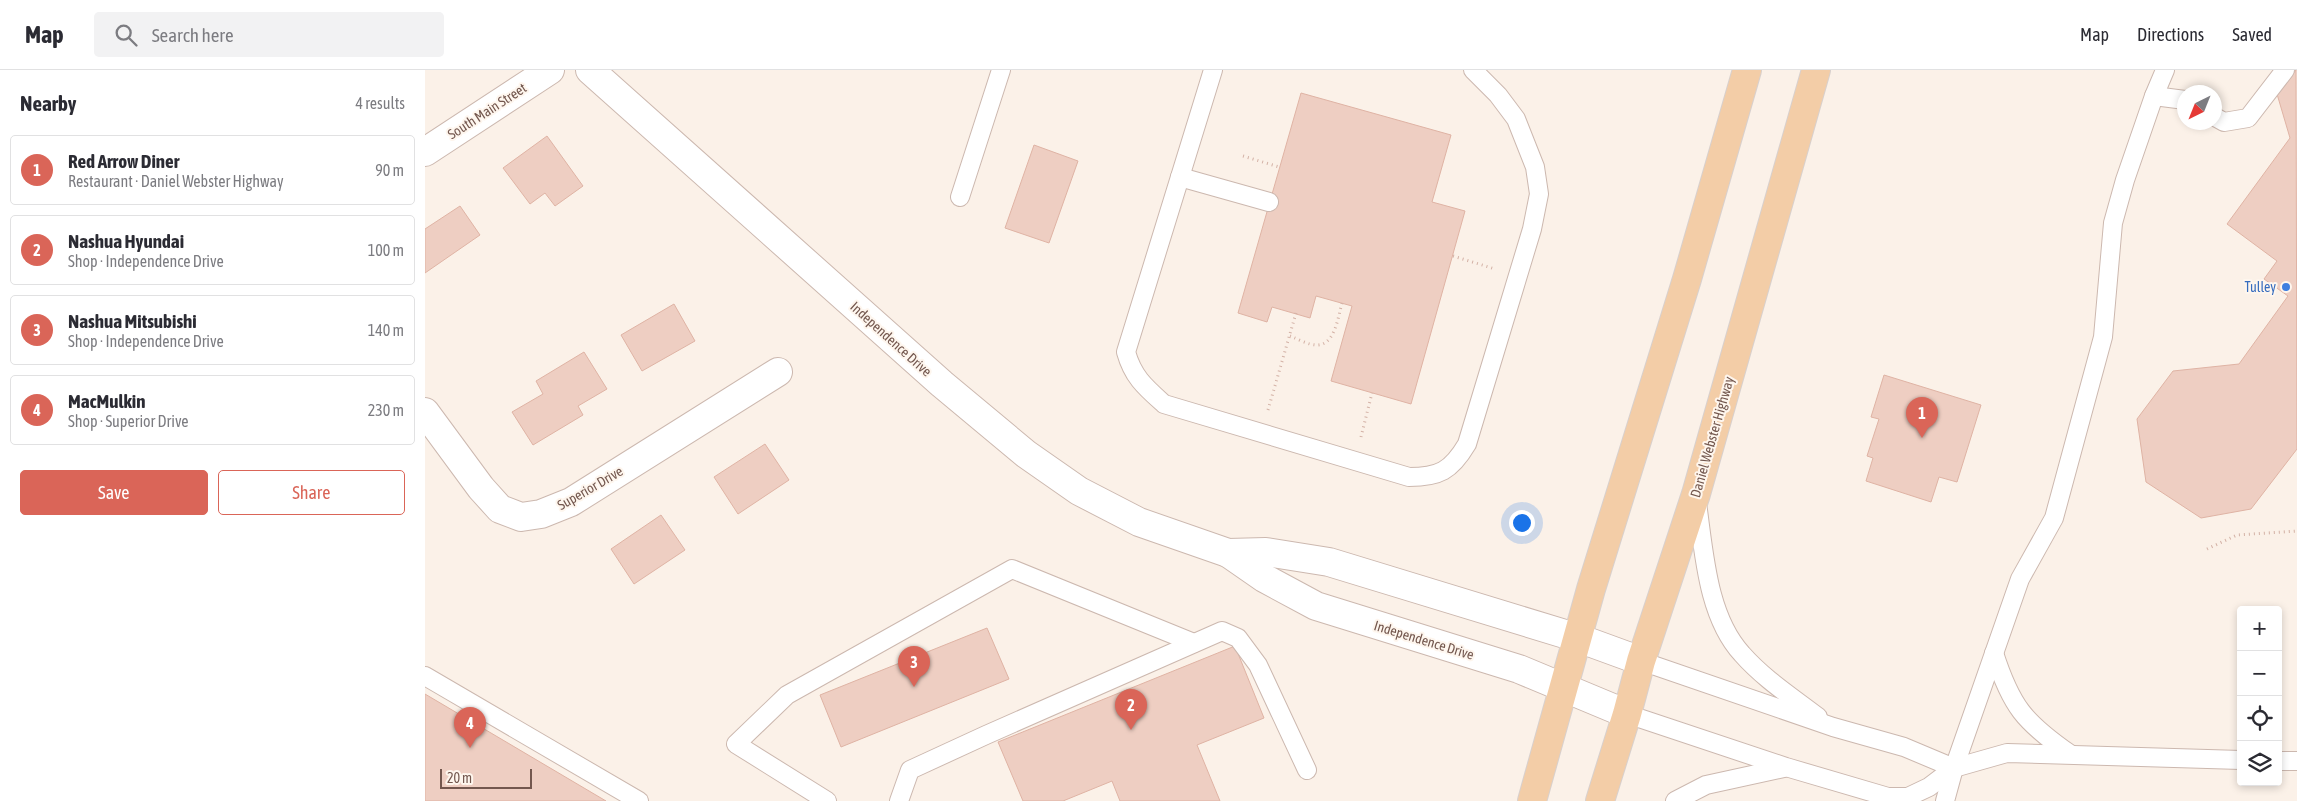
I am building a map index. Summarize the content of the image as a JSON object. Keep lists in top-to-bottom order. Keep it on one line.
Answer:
{"streets":{"main road":["Daniel Webster Highway"],"street":["South Main Street","Independence Drive","Superior Drive"]},"crossings":[["Independence Drive","Daniel Webster Highway"]],"places":["Tulley"],"scale_bar":"20 m","north":"bottom left","page":{"header":"Map","search":"Search here","nav":["Map","Directions","Saved"],"heading":["Nearby","4 results"],"list":[{"mark":"1","name":"Red Arrow Diner","note":"Restaurant · Daniel Webster Highway","value":"90 m"},{"mark":"2","name":"Nashua Hyundai","note":"Shop · Independence Drive","value":"100 m"},{"mark":"3","name":"Nashua Mitsubishi","note":"Shop · Independence Drive","value":"140 m"},{"mark":"4","name":"MacMulkin","note":"Shop · Superior Drive","value":"230 m"}],"pins":["1","3","2","4"],"buttons":["Save","Share"],"map_buttons":["+","−"],"scale":"20 m"}}
